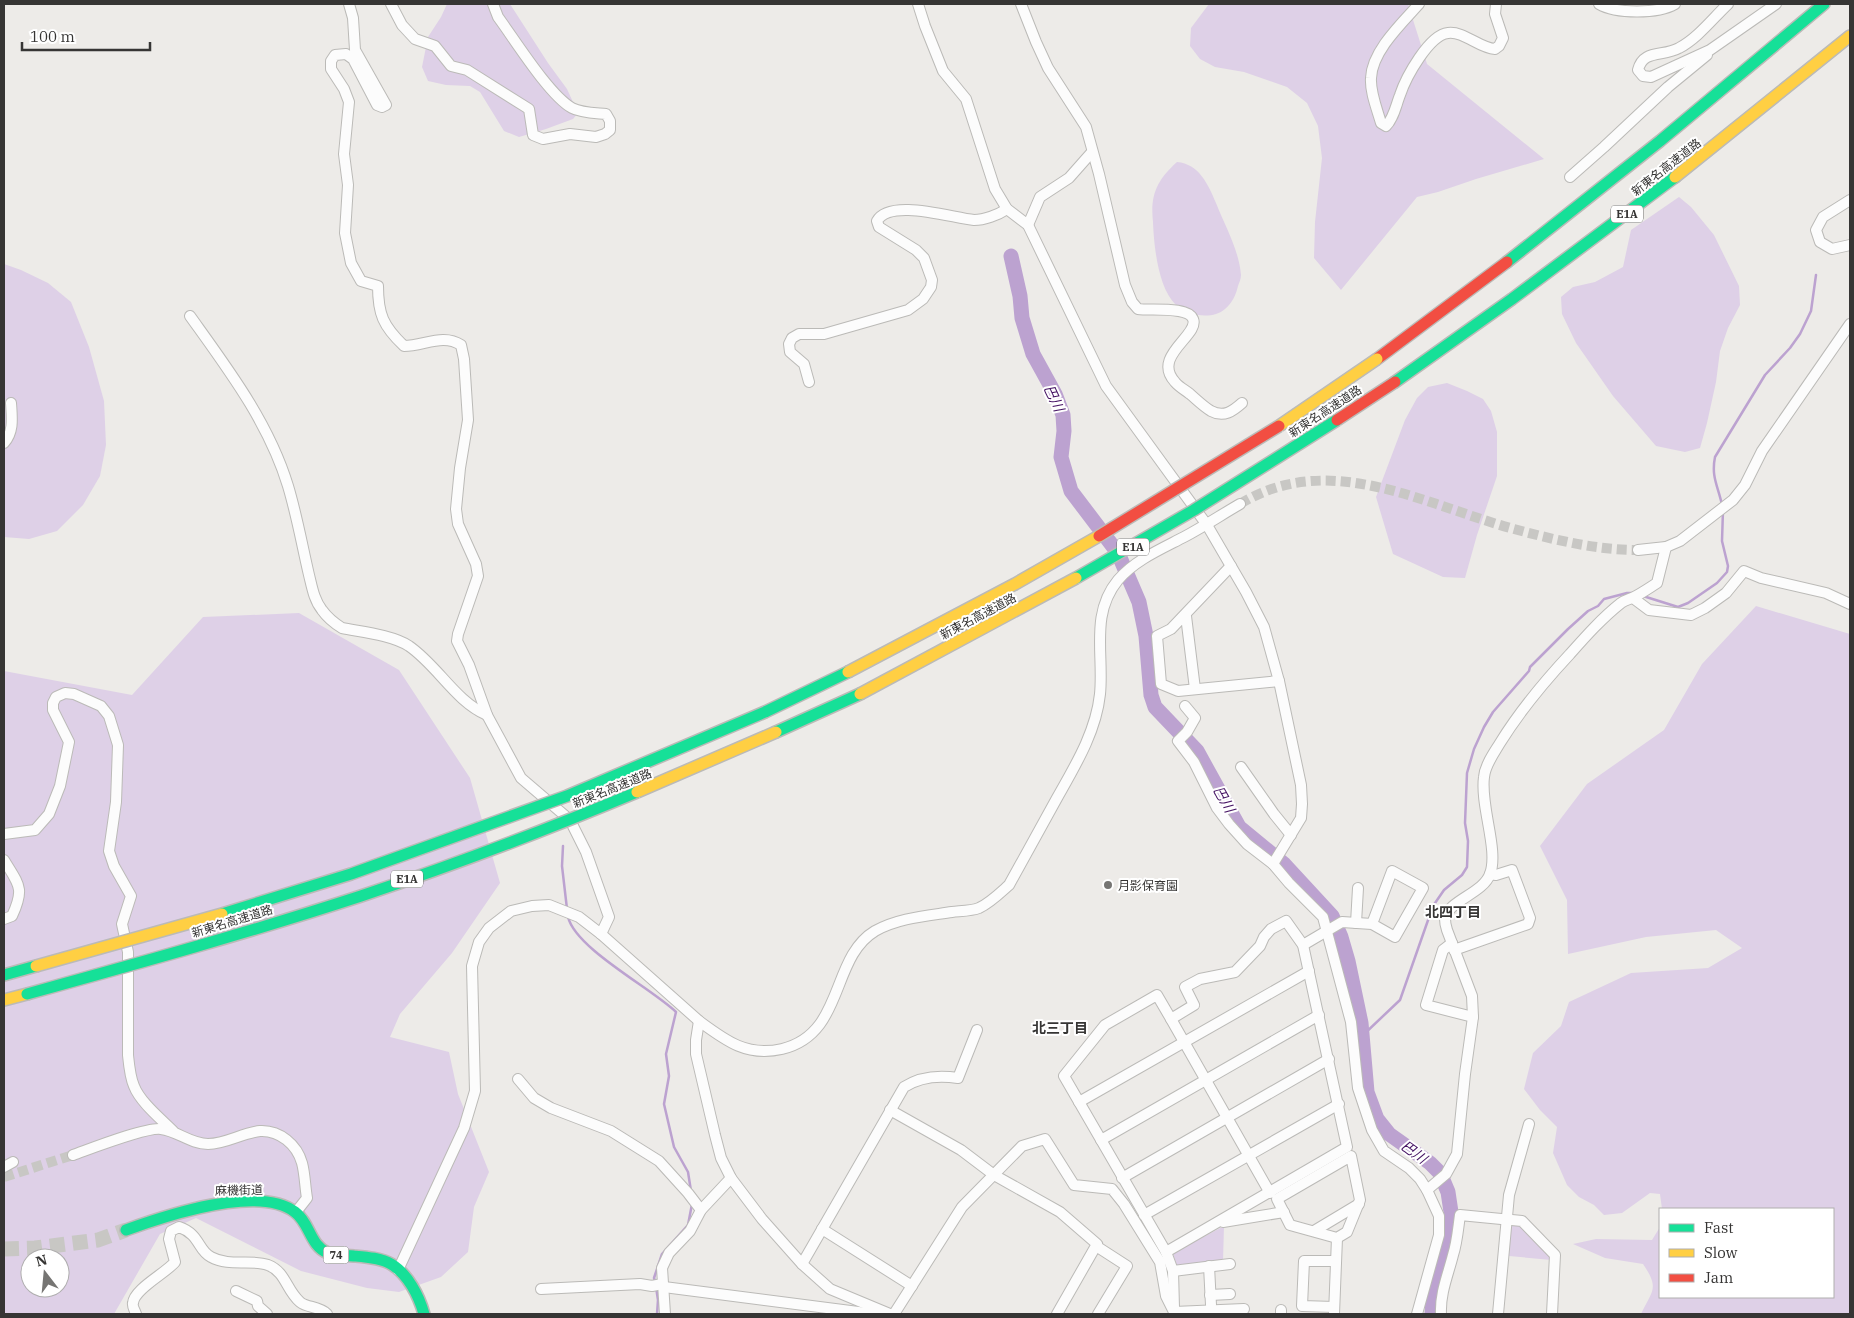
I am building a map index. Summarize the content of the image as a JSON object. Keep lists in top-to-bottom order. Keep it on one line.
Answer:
{"streets":{"main road":["新東名高速道路","E1A","麻機街道","74"]},"crossings":[["麻機街道","74"]],"districts":["北四丁目","北三丁目"],"water":["巴川"],"places":["月影保育園"],"legend":["Fast","Slow","Jam"],"scale_bar":"100 m","north":"top"}
